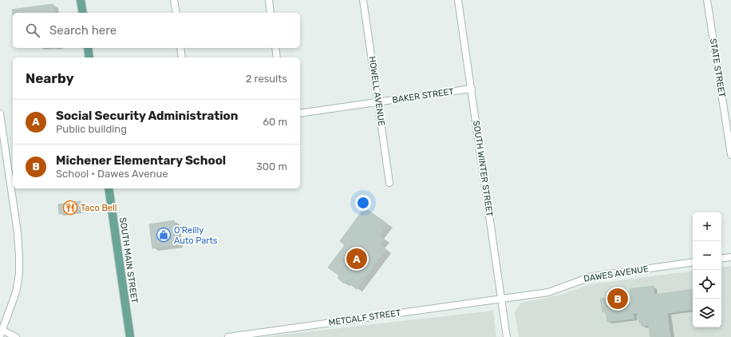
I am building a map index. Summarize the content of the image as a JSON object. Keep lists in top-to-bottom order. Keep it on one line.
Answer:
{"streets":{"main road":["SOUTH MAIN STREET"],"street":["STATE STREET","HOWELL AVENUE","BAKER STREET","SOUTH WINTER STREET","DAWES AVENUE","METCALF STREET"]},"crossings":[["HOWELL AVENUE","BAKER STREET"],["BAKER STREET","SOUTH WINTER STREET"],["SOUTH WINTER STREET","DAWES AVENUE"],["SOUTH WINTER STREET","METCALF STREET"],["DAWES AVENUE","METCALF STREET"]],"places":{"restaurant":["Taco Bell"],"shop":["O'Reilly Auto Parts"]},"page":{"search":"Search here","heading":["Nearby","2 results"],"list":[{"mark":"A","name":"Social Security Administration","note":"Public building","value":"60 m"},{"mark":"B","name":"Michener Elementary School","note":"School · Dawes Avenue","value":"300 m"}],"map_buttons":["+","−"],"pins":["A","B"]}}
